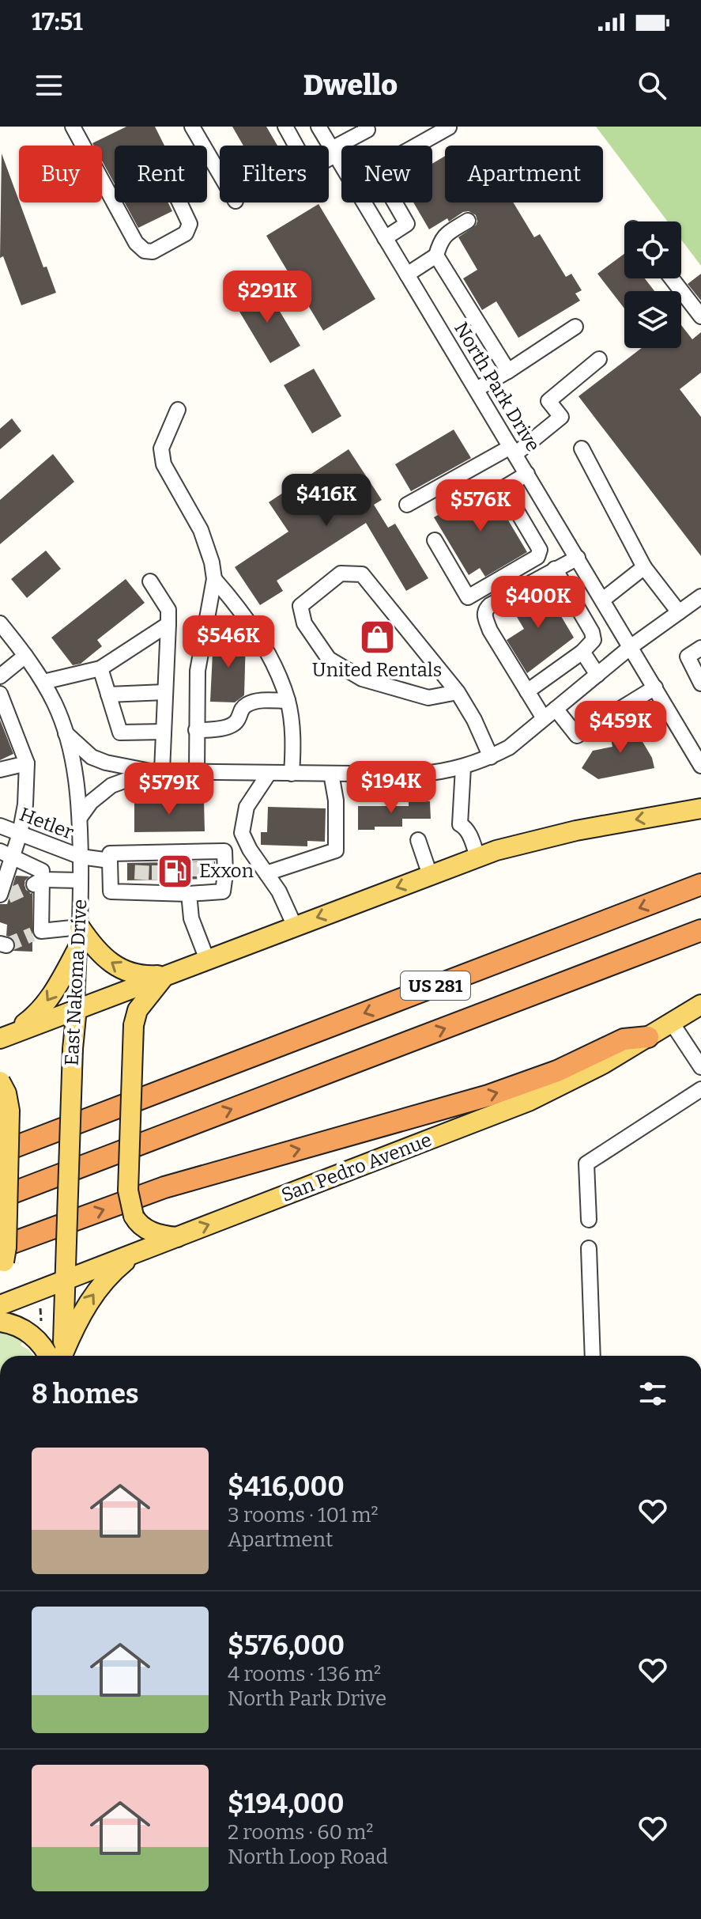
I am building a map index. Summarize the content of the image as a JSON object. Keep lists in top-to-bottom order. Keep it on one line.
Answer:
{"streets":{"highway":["US 281"],"main road":["East Nakoma Drive","San Pedro Avenue"],"street":["North Park Drive","Hetler"]},"crossings":[["Hetler","East Nakoma Drive"],["East Nakoma Drive","San Pedro Avenue"]],"one_way":["San Pedro Avenue"],"places":{"shop":["United Rentals"],"fuel station":["Exxon"]},"page":{"status":"17:51","header":"Dwello","chip":["Buy","Rent","Filters","New","Apartment"],"price":["$291K","$416K","$576K","$400K","$546K","$459K","$194K","$579K"],"heading":"8 homes","list":[{"name":"$416,000","note":"3 rooms · 101 m² · Apartment"},{"name":"$576,000","note":"4 rooms · 136 m² · North Park Drive"},{"name":"$194,000","note":"2 rooms · 60 m² · North Loop Road"}]}}
